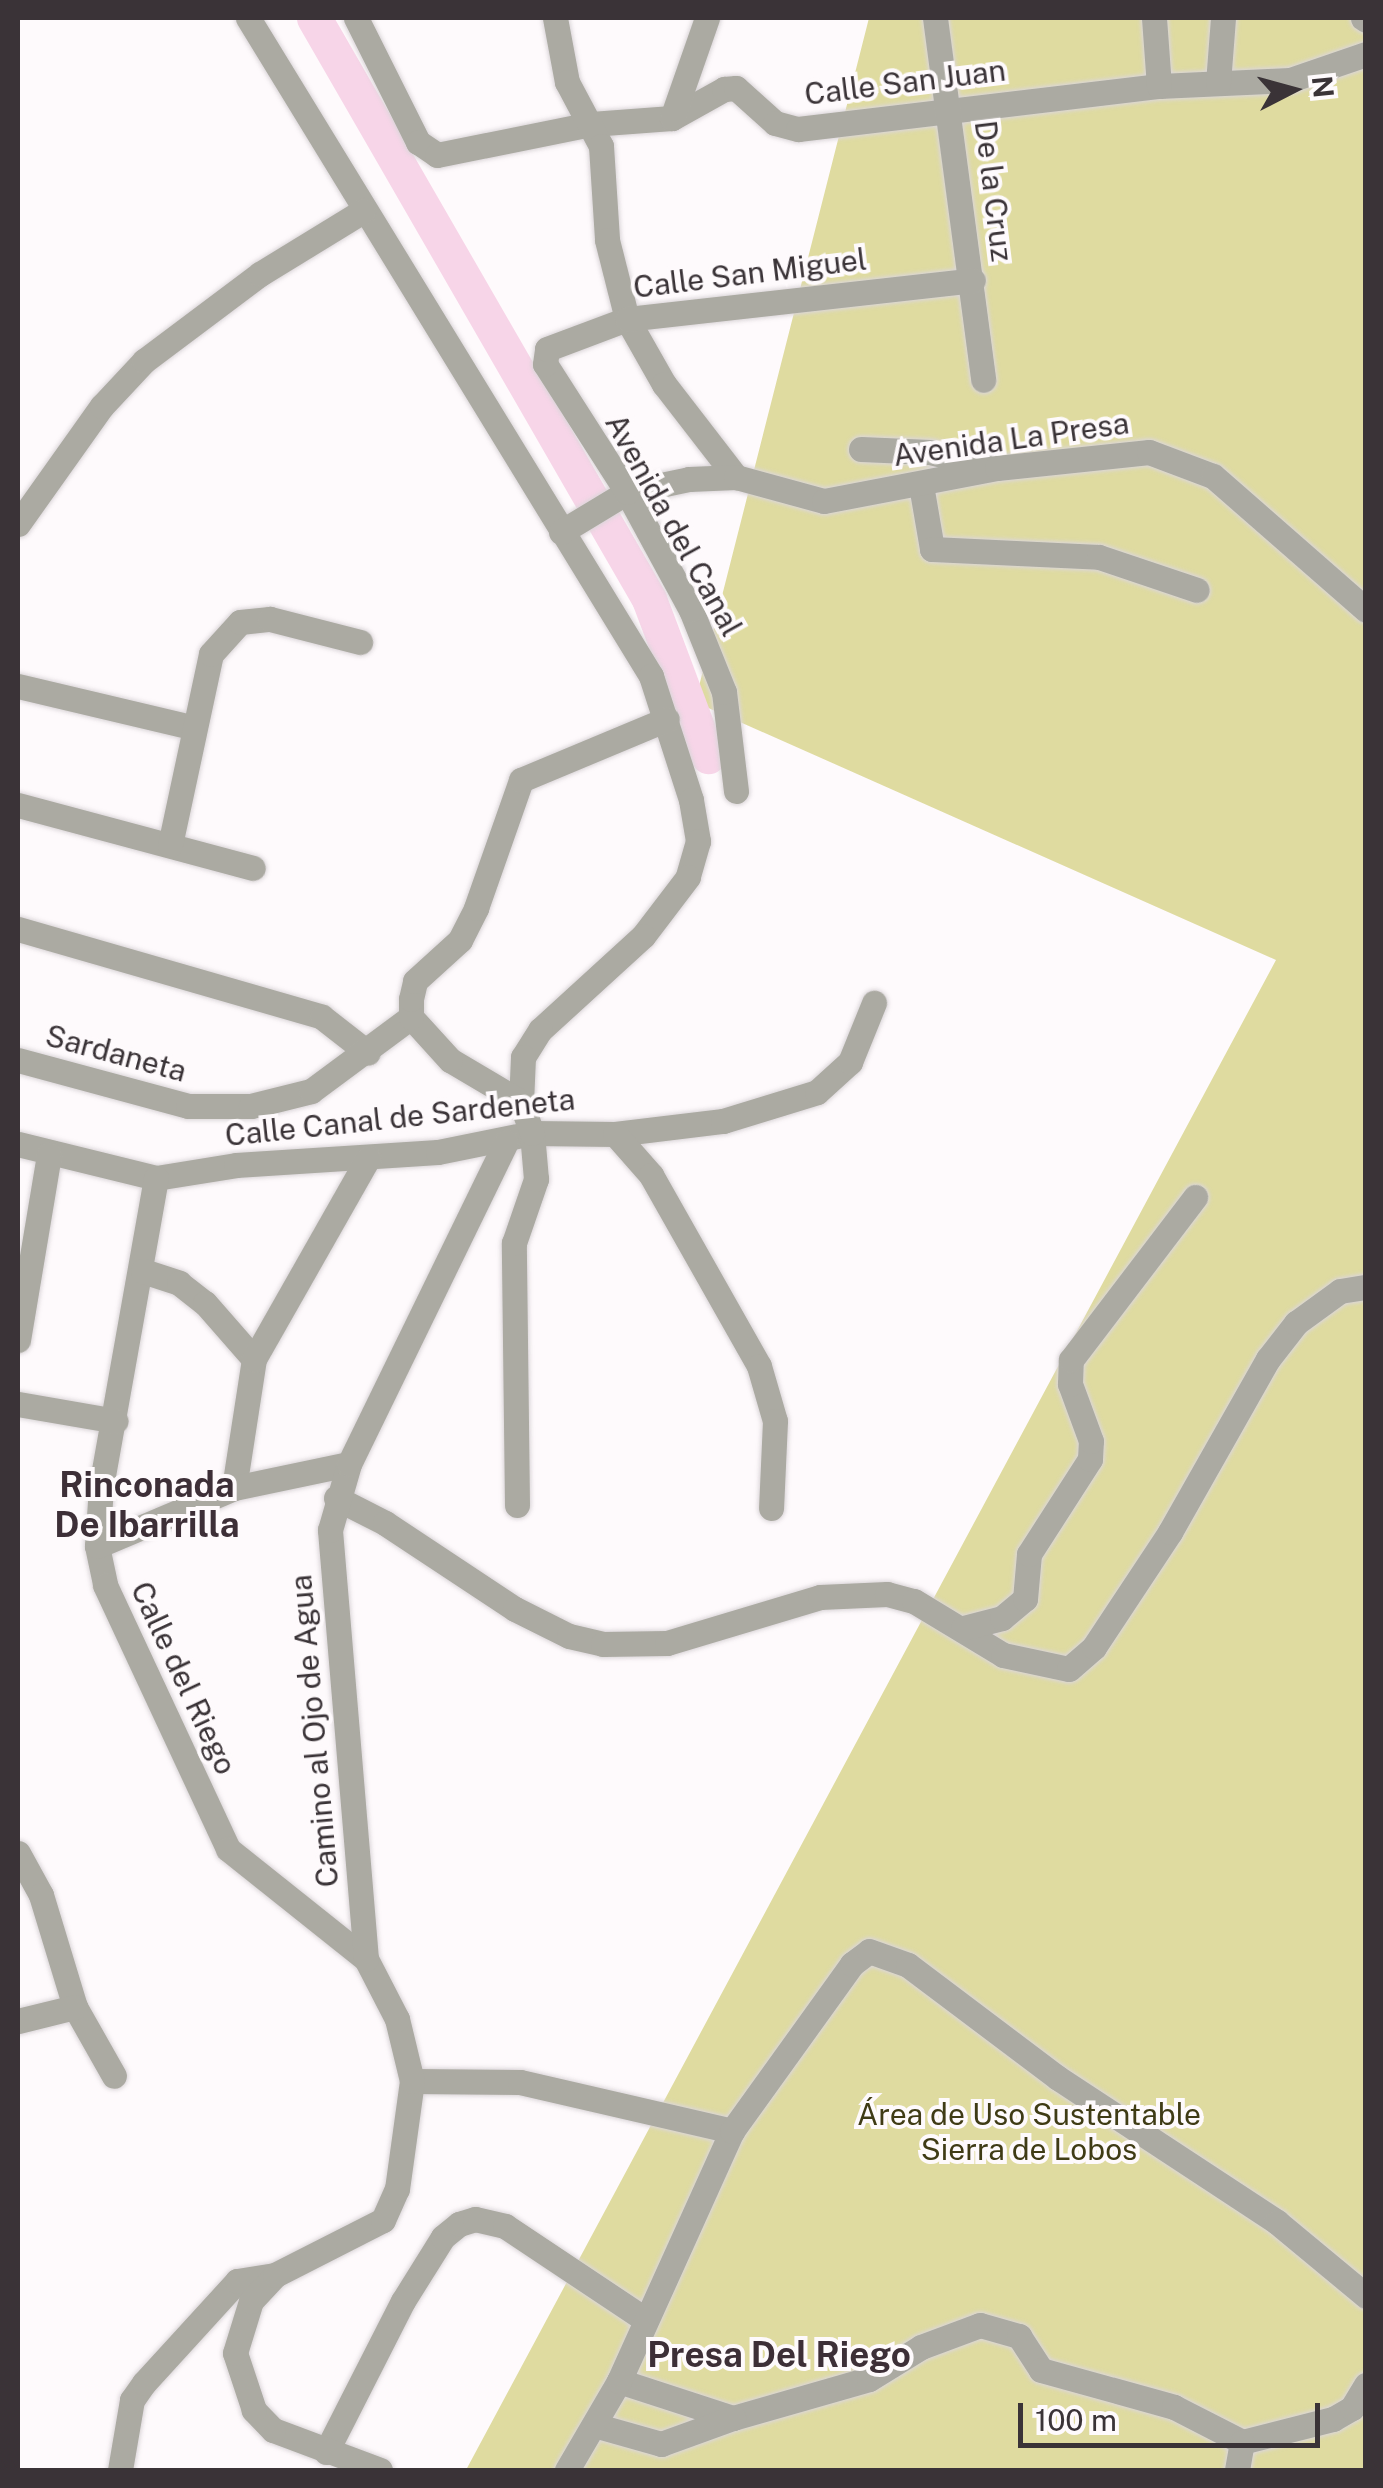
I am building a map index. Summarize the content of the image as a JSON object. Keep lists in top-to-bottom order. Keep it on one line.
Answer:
{"streets":{"street":["Calle San Juan","De la Cruz","Calle San Miguel","Avenida La Presa","Avenida del Canal","Sardaneta","Calle Canal de Sardeneta","Calle del Riego","Camino al Ojo de Agua"]},"crossings":[["Calle San Juan","De la Cruz"],["De la Cruz","Calle San Miguel"],["Calle San Miguel","Avenida del Canal"],["Avenida La Presa","Avenida del Canal"],["Calle Canal de Sardeneta","Calle del Riego"],["Calle Canal de Sardeneta","Camino al Ojo de Agua"],["Calle del Riego","Camino al Ojo de Agua"]],"districts":["Rinconada De Ibarrilla","Presa Del Riego"],"parks":["Área de Uso Sustentable Sierra de Lobos"],"scale_bar":"100 m","north":"right"}
